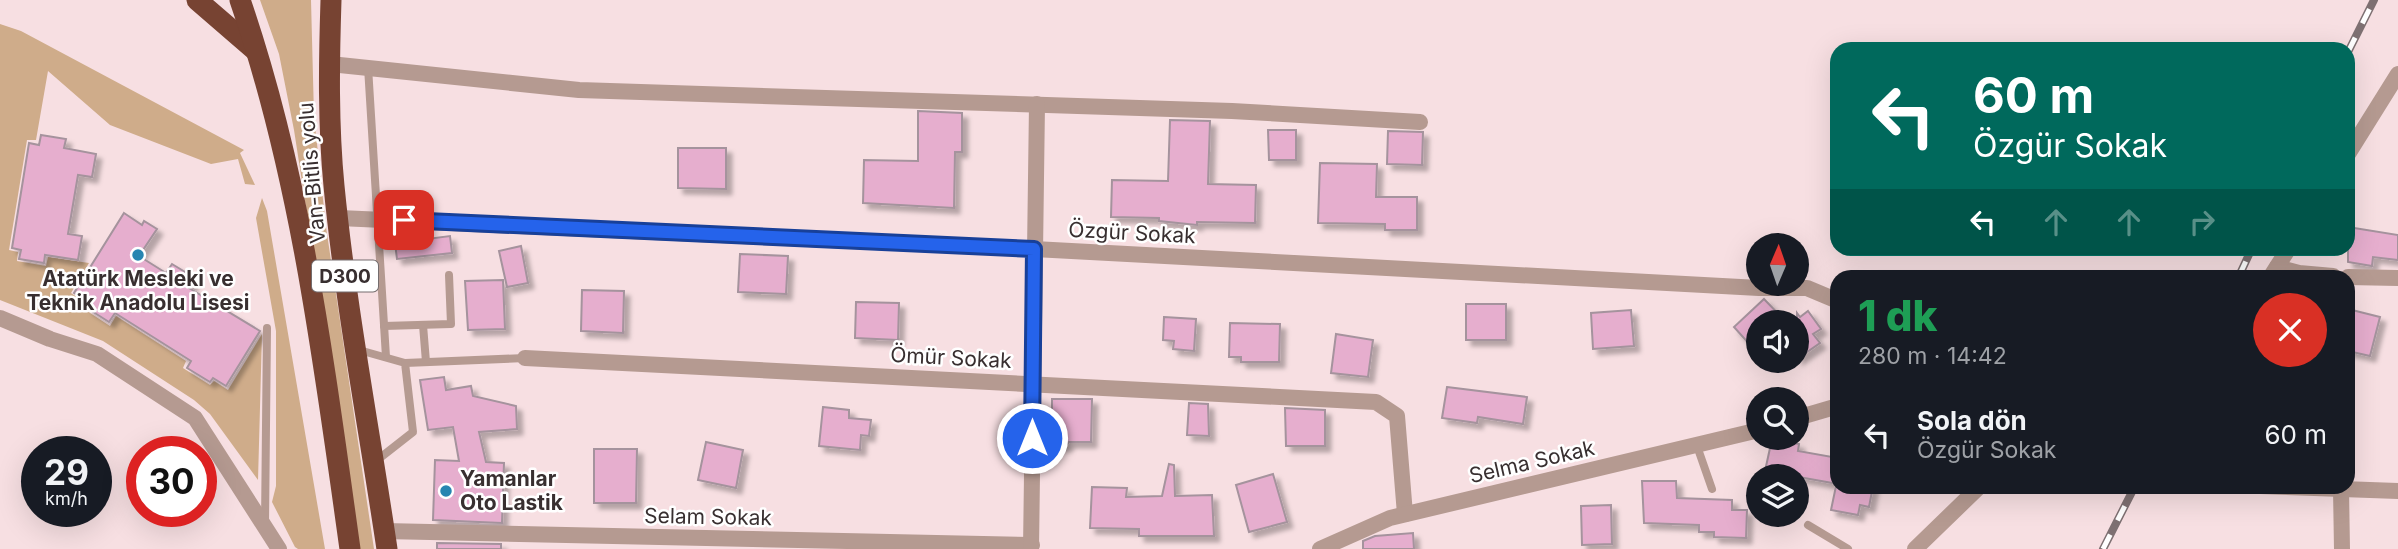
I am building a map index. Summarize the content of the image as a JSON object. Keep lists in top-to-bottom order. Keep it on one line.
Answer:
{"streets":{"highway":["Van-Bitlis yolu","D300"],"street":["Özgür Sokak","Ömür Sokak","Selma Sokak","Selam Sokak"]},"crossings":[["Van-Bitlis yolu","Özgür Sokak"],["Van-Bitlis yolu","Selam Sokak"],["Ömür Sokak","Selma Sokak"]],"places":["Atatürk Mesleki ve Teknik Anadolu Lisesi","Yamanlar Oto Lastik"],"north":"top","page":{"turn":["60 m","Özgür Sokak"],"heading":["1 dk","280 m · 14:42"],"list":[{"name":"Sola dön","note":"Özgür Sokak","value":"60 m"}],"speed":"29 km/h","limit":"30"}}
